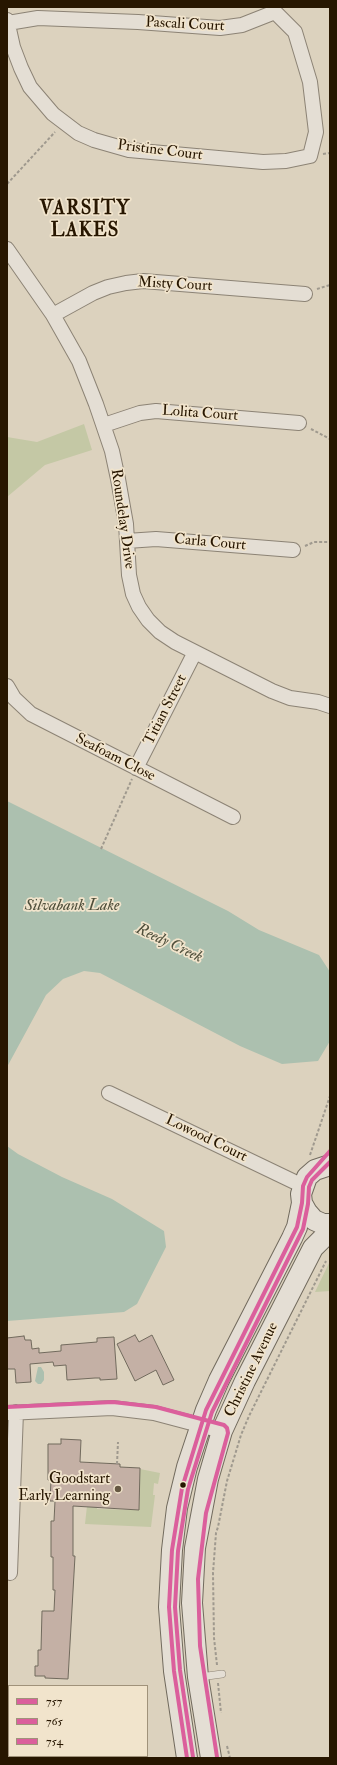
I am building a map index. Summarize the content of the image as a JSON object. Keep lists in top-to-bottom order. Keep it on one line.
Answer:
{"streets":{"main road":["Christine Avenue"],"street":["Pascali Court","Pristine Court","Misty Court","Lolita Court","Roundelay Drive","Carla Court","Titian Street","Seafoam Close","Lowood Court"]},"crossings":[["Pascali Court","Pristine Court"],["Misty Court","Roundelay Drive"],["Lolita Court","Roundelay Drive"],["Roundelay Drive","Carla Court"],["Roundelay Drive","Titian Street"],["Titian Street","Seafoam Close"],["Lowood Court","Christine Avenue"]],"districts":["VARSITY LAKES"],"water":["Silvabank Lake","Reedy Creek"],"places":["Goodstart Early Learning"],"lines":["transit line 757","transit line 765","transit line 754"],"legend":["757","765","754"]}
